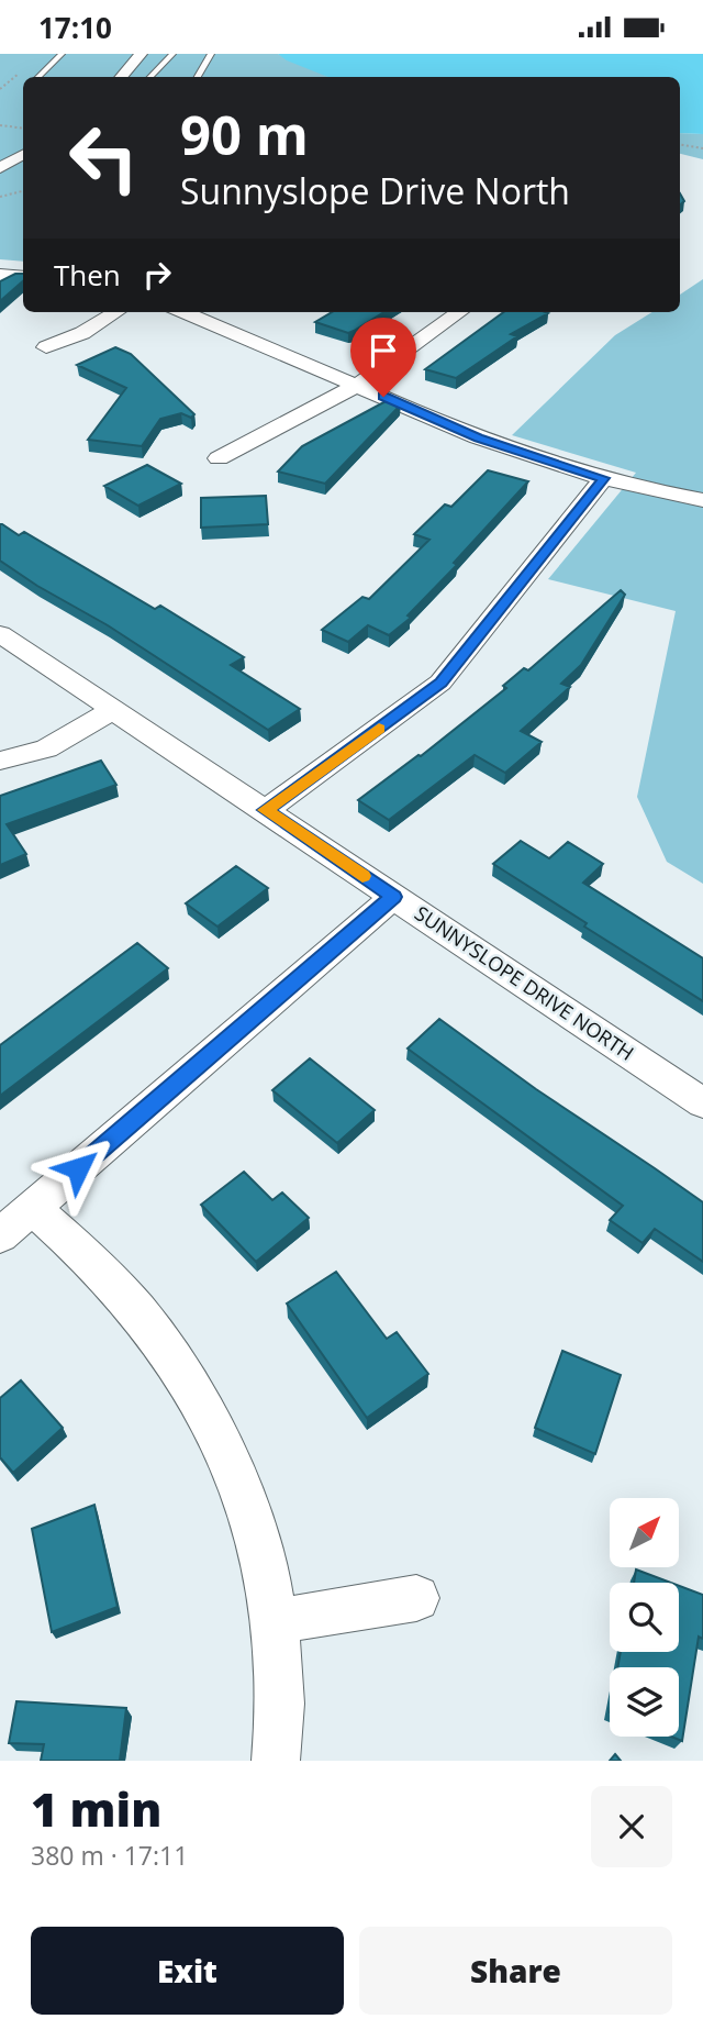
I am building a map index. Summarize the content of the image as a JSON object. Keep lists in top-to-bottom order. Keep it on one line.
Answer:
{"streets":{"street":["SUNNYSLOPE DRIVE NORTH"]},"north":"top right","page":{"status":"17:10","turn":["90 m","Sunnyslope Drive North"],"then":"Then","heading":["1 min","380 m · 17:11"],"buttons":["Exit","Share"]}}
